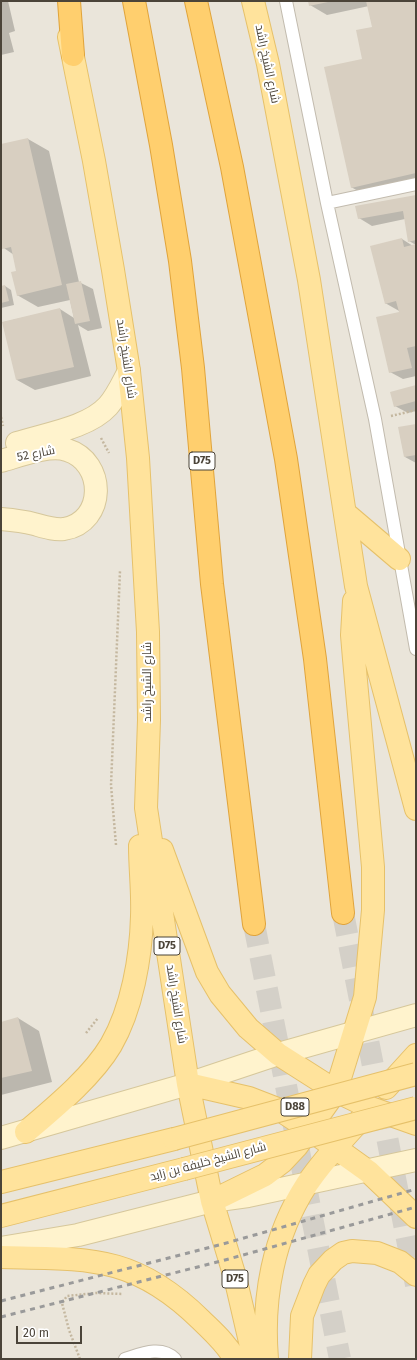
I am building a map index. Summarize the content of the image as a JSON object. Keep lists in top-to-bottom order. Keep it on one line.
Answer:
{"streets":{"highway":["D75"],"main road":["شارع الشيخ راشد","شارع 52","D88","شارع الشيخ خليفة بن زايد"]},"crossings":[["شارع الشيخ راشد","شارع 52"]],"scale_bar":"20 m"}
